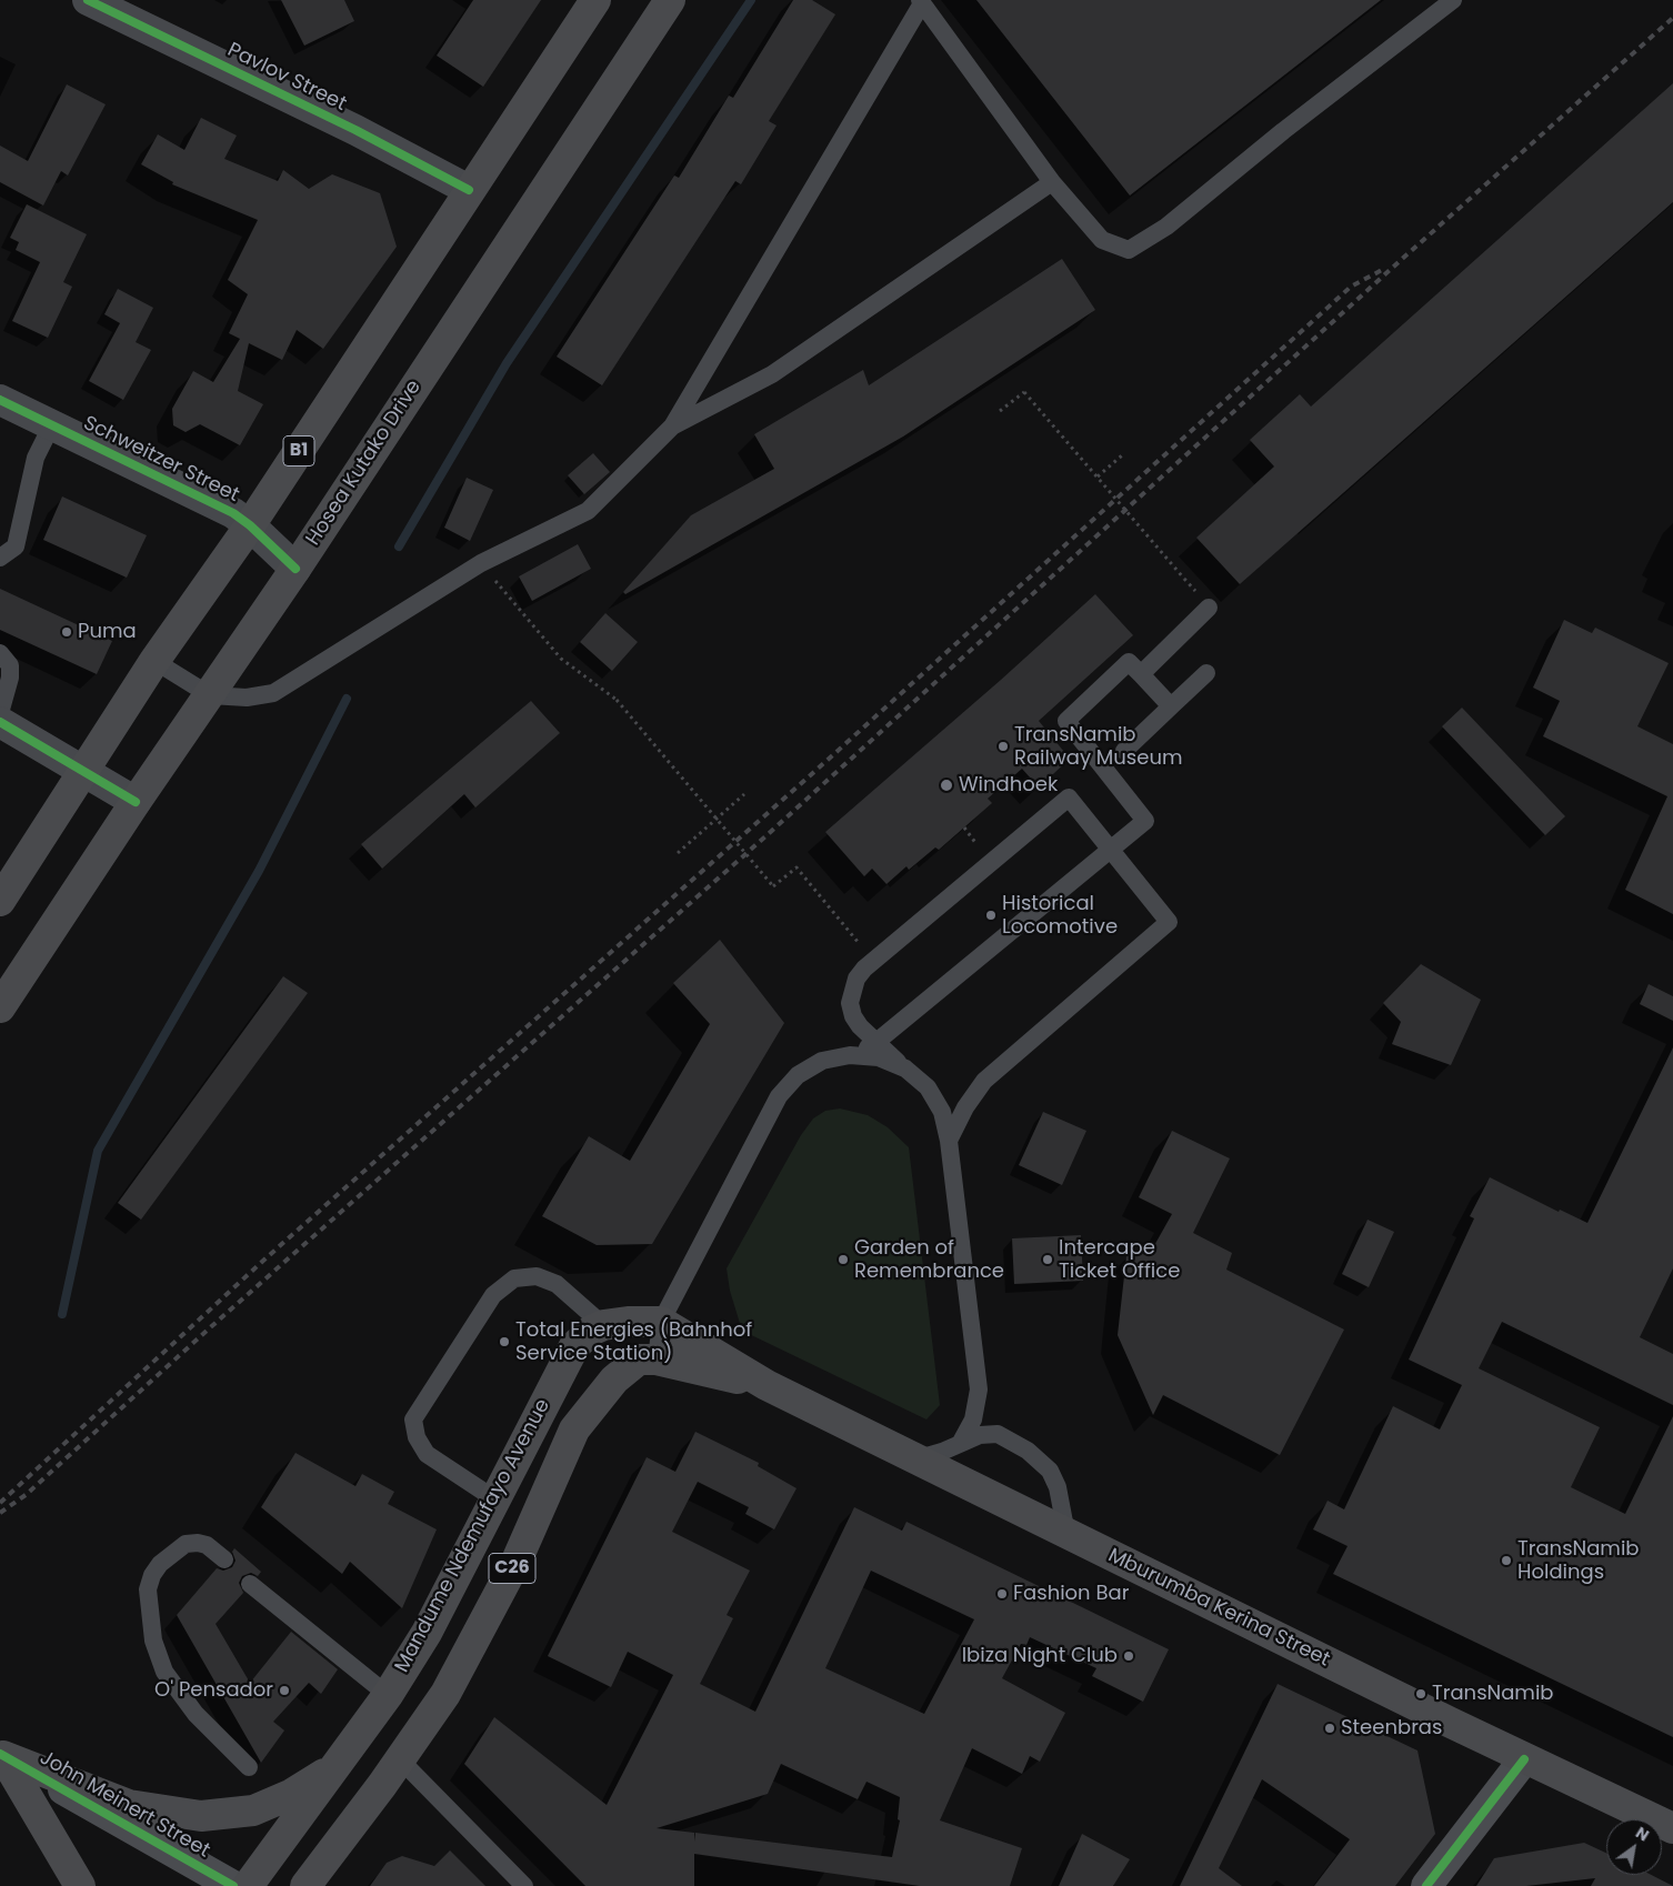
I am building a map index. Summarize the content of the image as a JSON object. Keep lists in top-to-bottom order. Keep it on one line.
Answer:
{"streets":{"main road":["B1","Hosea Kutako Drive","Mandume Ndemufayo Avenue","C26","Mburumba Kerina Street"],"street":["Pavlov Street","Schweitzer Street","John Meinert Street"]},"crossings":[["Pavlov Street","B1"],["B1","Schweitzer Street"],["Schweitzer Street","Hosea Kutako Drive"],["Mandume Ndemufayo Avenue","Mburumba Kerina Street"]],"places":["Puma","TransNamib Railway Museum","Windhoek","Historical Locomotive","Garden of Remembrance","Intercape Ticket Office","Total Energies (Bahnhof Service Station)","TransNamib Holdings","Fashion Bar","Ibiza Night Club","O' Pensador","TransNamib","Steenbras"],"north":"top right"}
